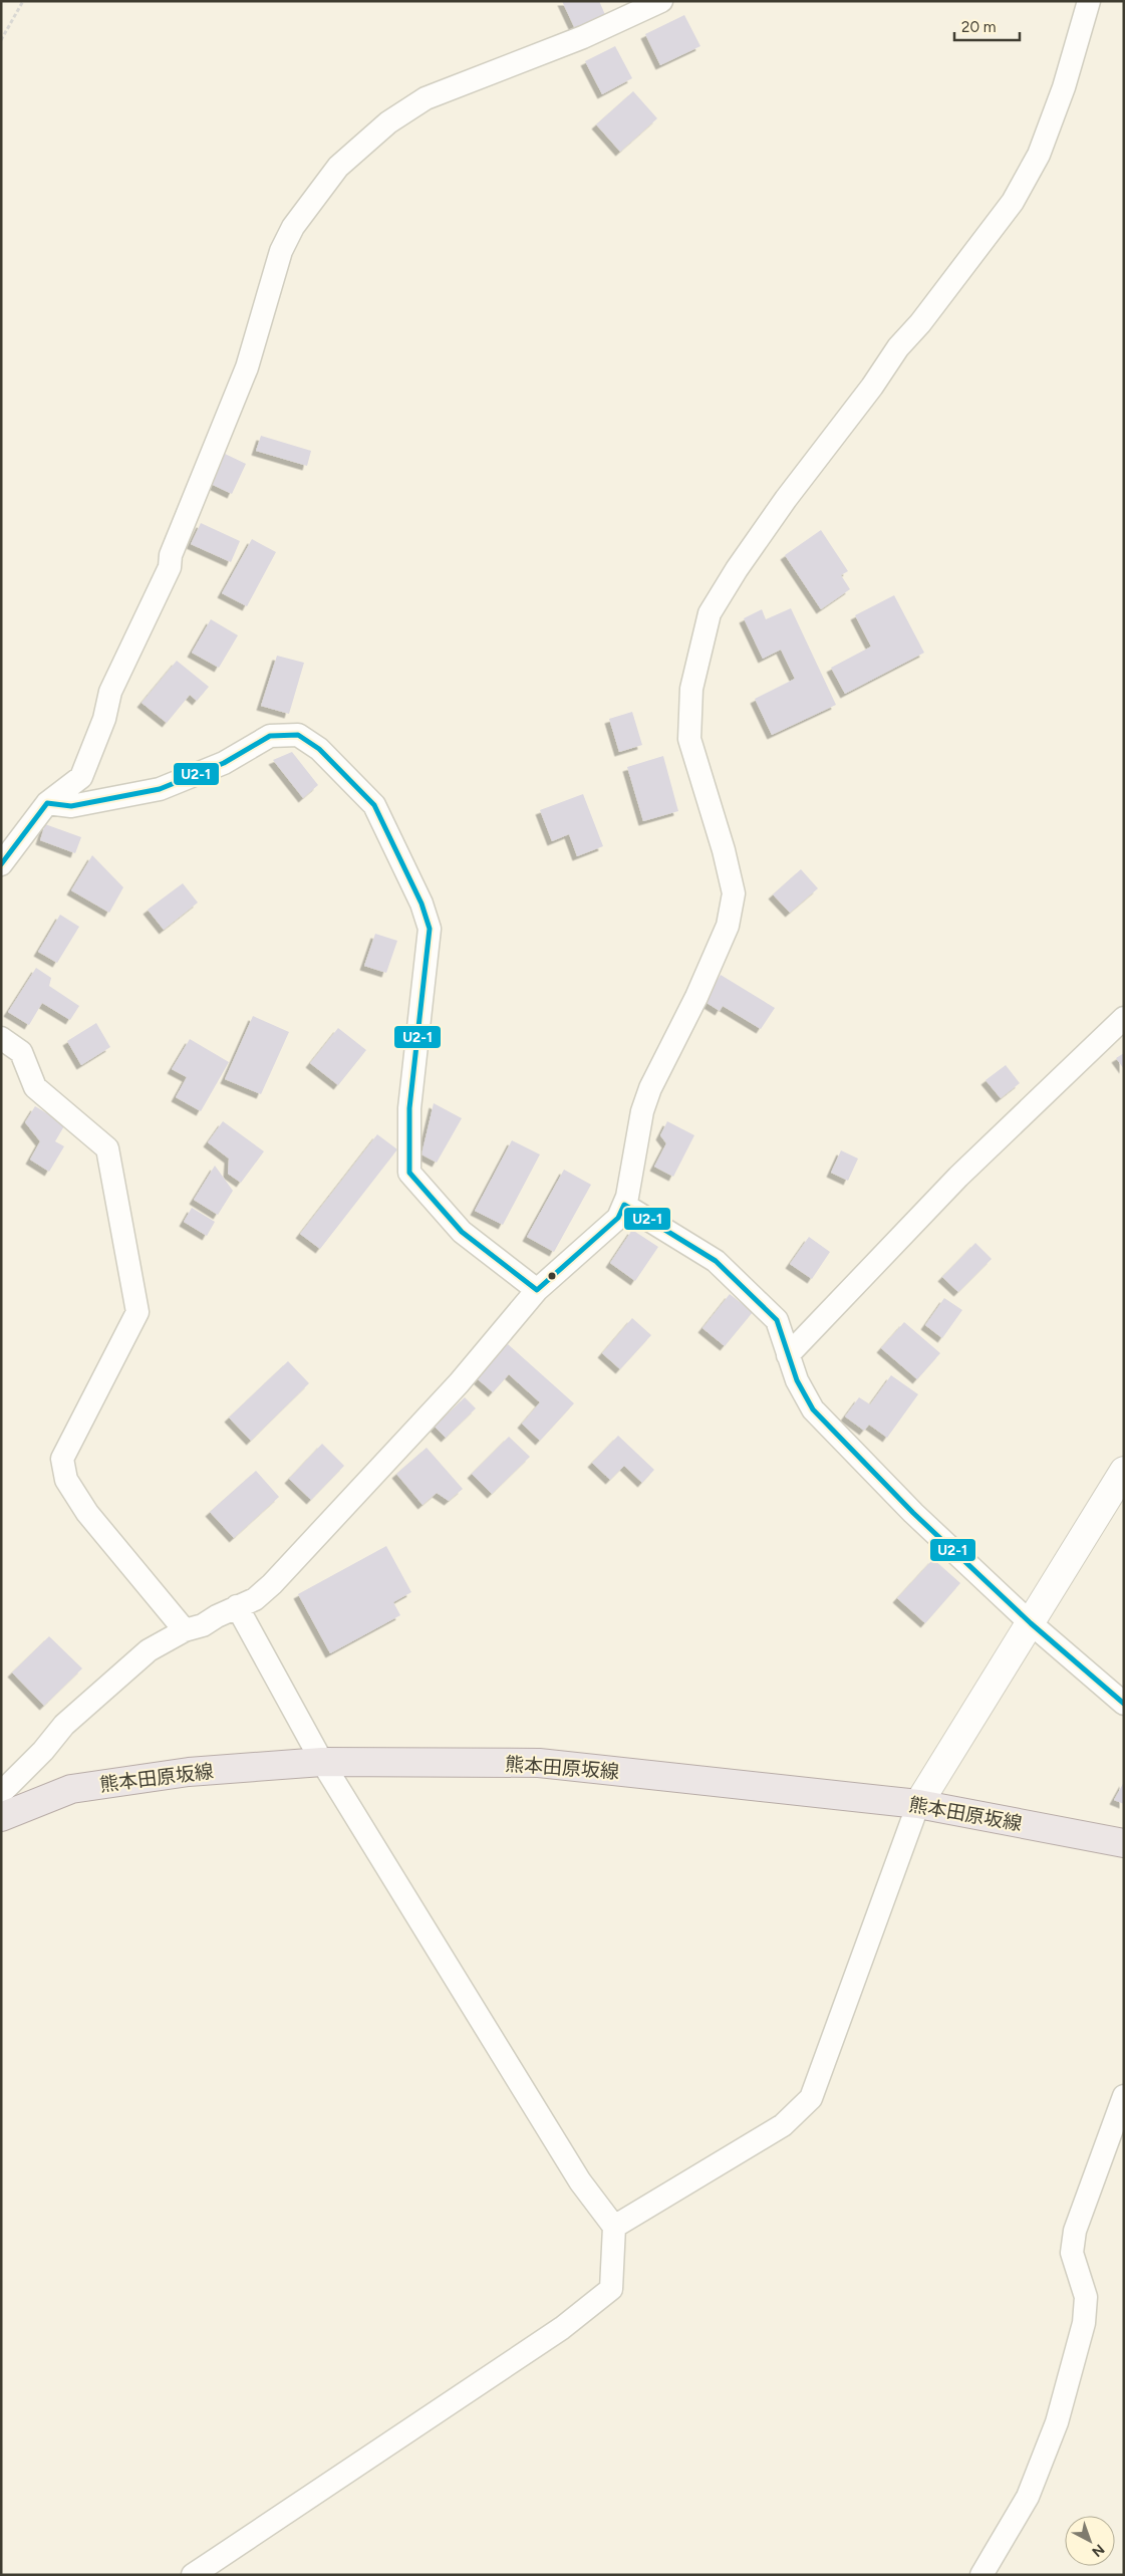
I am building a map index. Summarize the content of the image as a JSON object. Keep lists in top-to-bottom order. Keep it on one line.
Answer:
{"streets":{"main road":["熊本田原坂線"]},"lines":["transit line U2-1"],"scale_bar":"20 m","north":"bottom right"}
